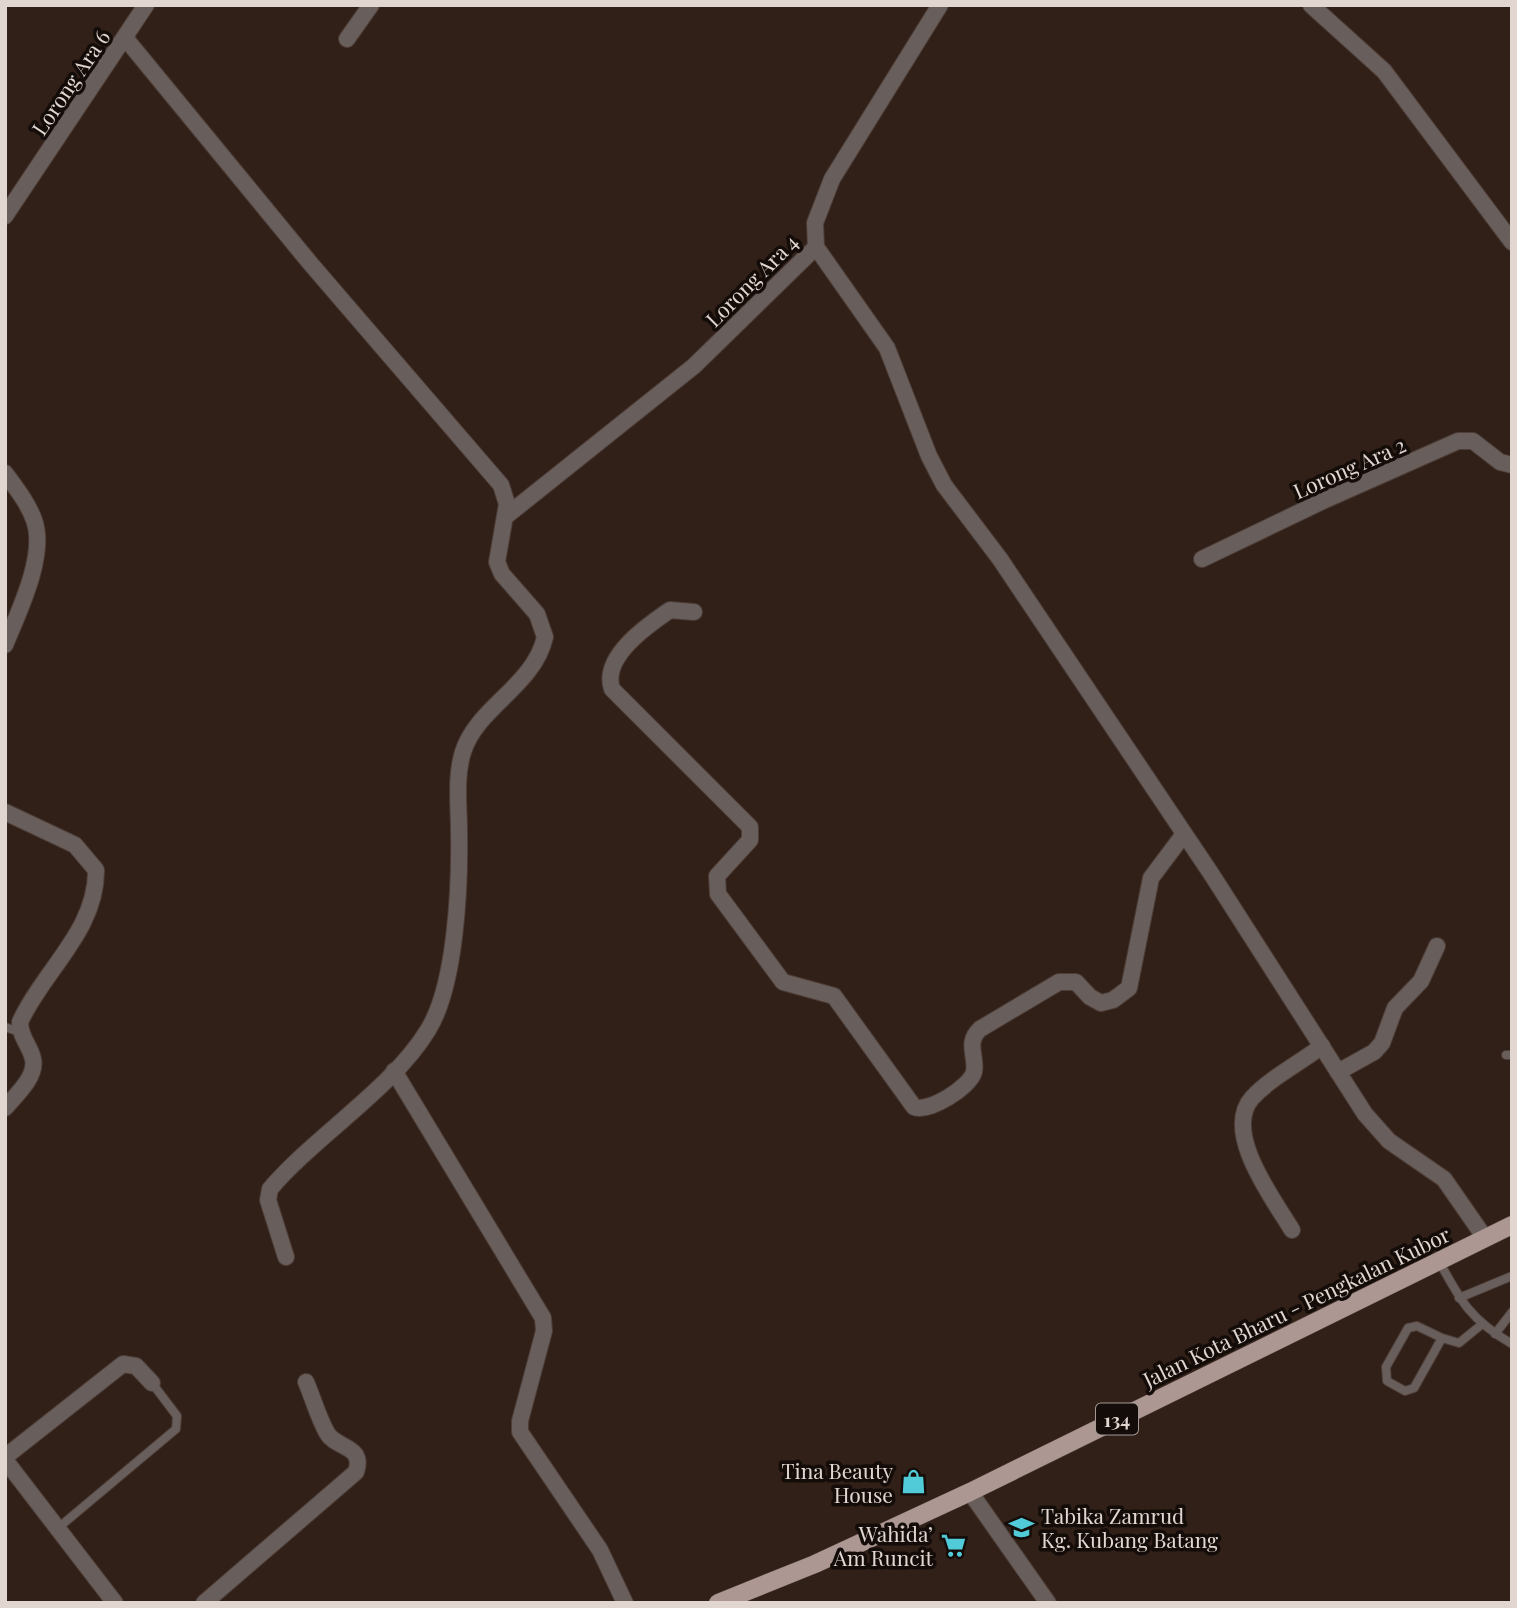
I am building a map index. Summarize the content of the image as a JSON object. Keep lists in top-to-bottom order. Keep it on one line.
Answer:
{"streets":{"main road":["Jalan Kota Bharu - Pengkalan Kubor","134"],"street":["Lorong Ara 6","Lorong Ara 4","Lorong Ara 2"]},"places":{"shop":["Tina Beauty House"],"school or university":["Tabika Zamrud Kg. Kubang Batang"],"supermarket":["Wahida’ Am Runcit"]}}
